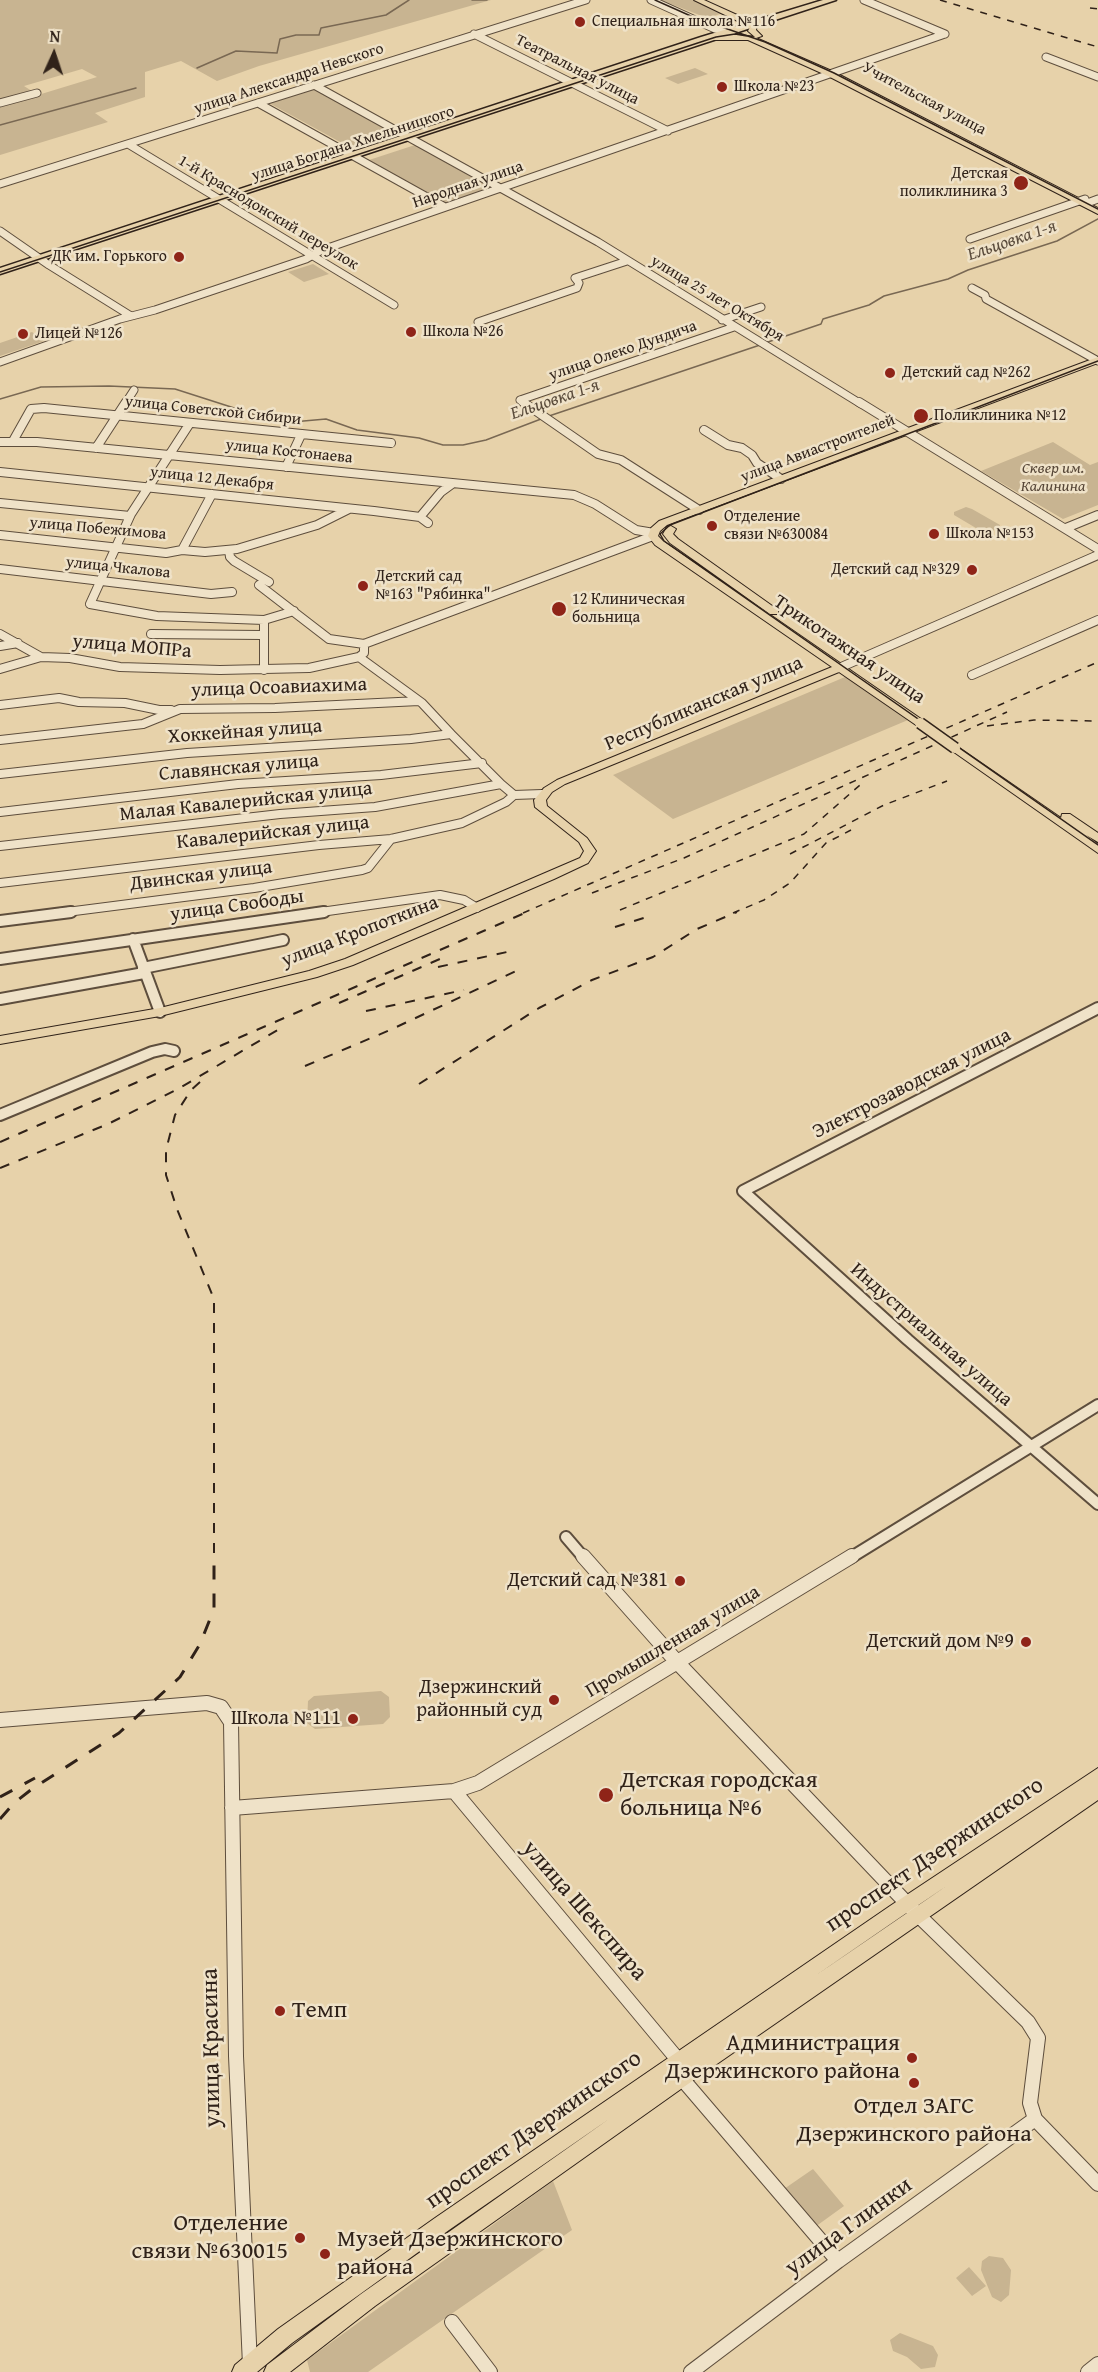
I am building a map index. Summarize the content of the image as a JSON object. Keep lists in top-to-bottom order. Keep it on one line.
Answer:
{"streets":{"highway":["улица Богдана Хмельницкого"],"main road":["Учительская улица","улица Авиастроителей","Трикотажная улица","Республиканская улица","улица Кропоткина","проспект Дзержинского"],"street":["Театральная улица","улица Александра Невского","Народная улица","1-й Краснодонский переулок","улица 25 лет Октября","улица Олеко Дундича","улица Советской Сибири","улица Костонаева","улица 12 Декабря","улица Побежимова","улица Чкалова","улица МОПРа","улица Осоавиахима","Хоккейная улица","Славянская улица","Малая Кавалерийская улица","Кавалерийская улица","Двинская улица","улица Свободы","Электрозаводская улица","Индустриальная улица","Промышленная улица","улица Шекспира","улица Красина","улица Глинки"]},"crossings":[["Театральная улица","улица Александра Невского"],["Театральная улица","улица Богдана Хмельницкого"],["Театральная улица","Народная улица"],["улица Александра Невского","1-й Краснодонский переулок"],["улица Александра Невского","улица 25 лет Октября"],["Учительская улица","улица Богдана Хмельницкого"],["Учительская улица","Народная улица"],["улица Богдана Хмельницкого","1-й Краснодонский переулок"],["улица Богдана Хмельницкого","улица 25 лет Октября"],["Народная улица","1-й Краснодонский переулок"],["Народная улица","улица 25 лет Октября"],["улица 25 лет Октября","улица Олеко Дундича"],["улица 25 лет Октября","улица Авиастроителей"],["улица Олеко Дундича","улица Авиастроителей"],["улица Советской Сибири","улица Костонаева"],["улица Авиастроителей","Трикотажная улица"],["улица Костонаева","Трикотажная улица"],["улица 12 Декабря","улица Побежимова"],["Трикотажная улица","Республиканская улица"],["Республиканская улица","Кавалерийская улица"],["Республиканская улица","улица Кропоткина"],["Кавалерийская улица","Двинская улица"],["Кавалерийская улица","улица Кропоткина"],["улица Свободы","улица Кропоткина"],["Электрозаводская улица","Индустриальная улица"],["Индустриальная улица","Промышленная улица"],["Промышленная улица","улица Шекспира"],["Промышленная улица","улица Красина"],["проспект Дзержинского","улица Шекспира"],["проспект Дзержинского","улица Красина"],["улица Шекспира","улица Глинки"]],"water":["Ельцовка 1-я"],"parks":["Сквер им. Калинина"],"places":["Специальная школа №116","Школа №23","Детская поликлиника 3","ДК им. Горького","Школа №26","Лицей №126","Детский сад №262","Поликлиника №12","Отделение связи №630084","Школа №153","Детский сад №329","Детский сад №163 \"Рябинка\"","12 Клиническая больница","Детский сад №381","Детский дом №9","Дзержинский районный суд","Школа №111","Детская городская больница №6","Темп","Администрация Дзержинского района","Отдел ЗАГС Дзержинского района","Отделение связи №630015","Музей Дзержинского района"],"north":"top"}
